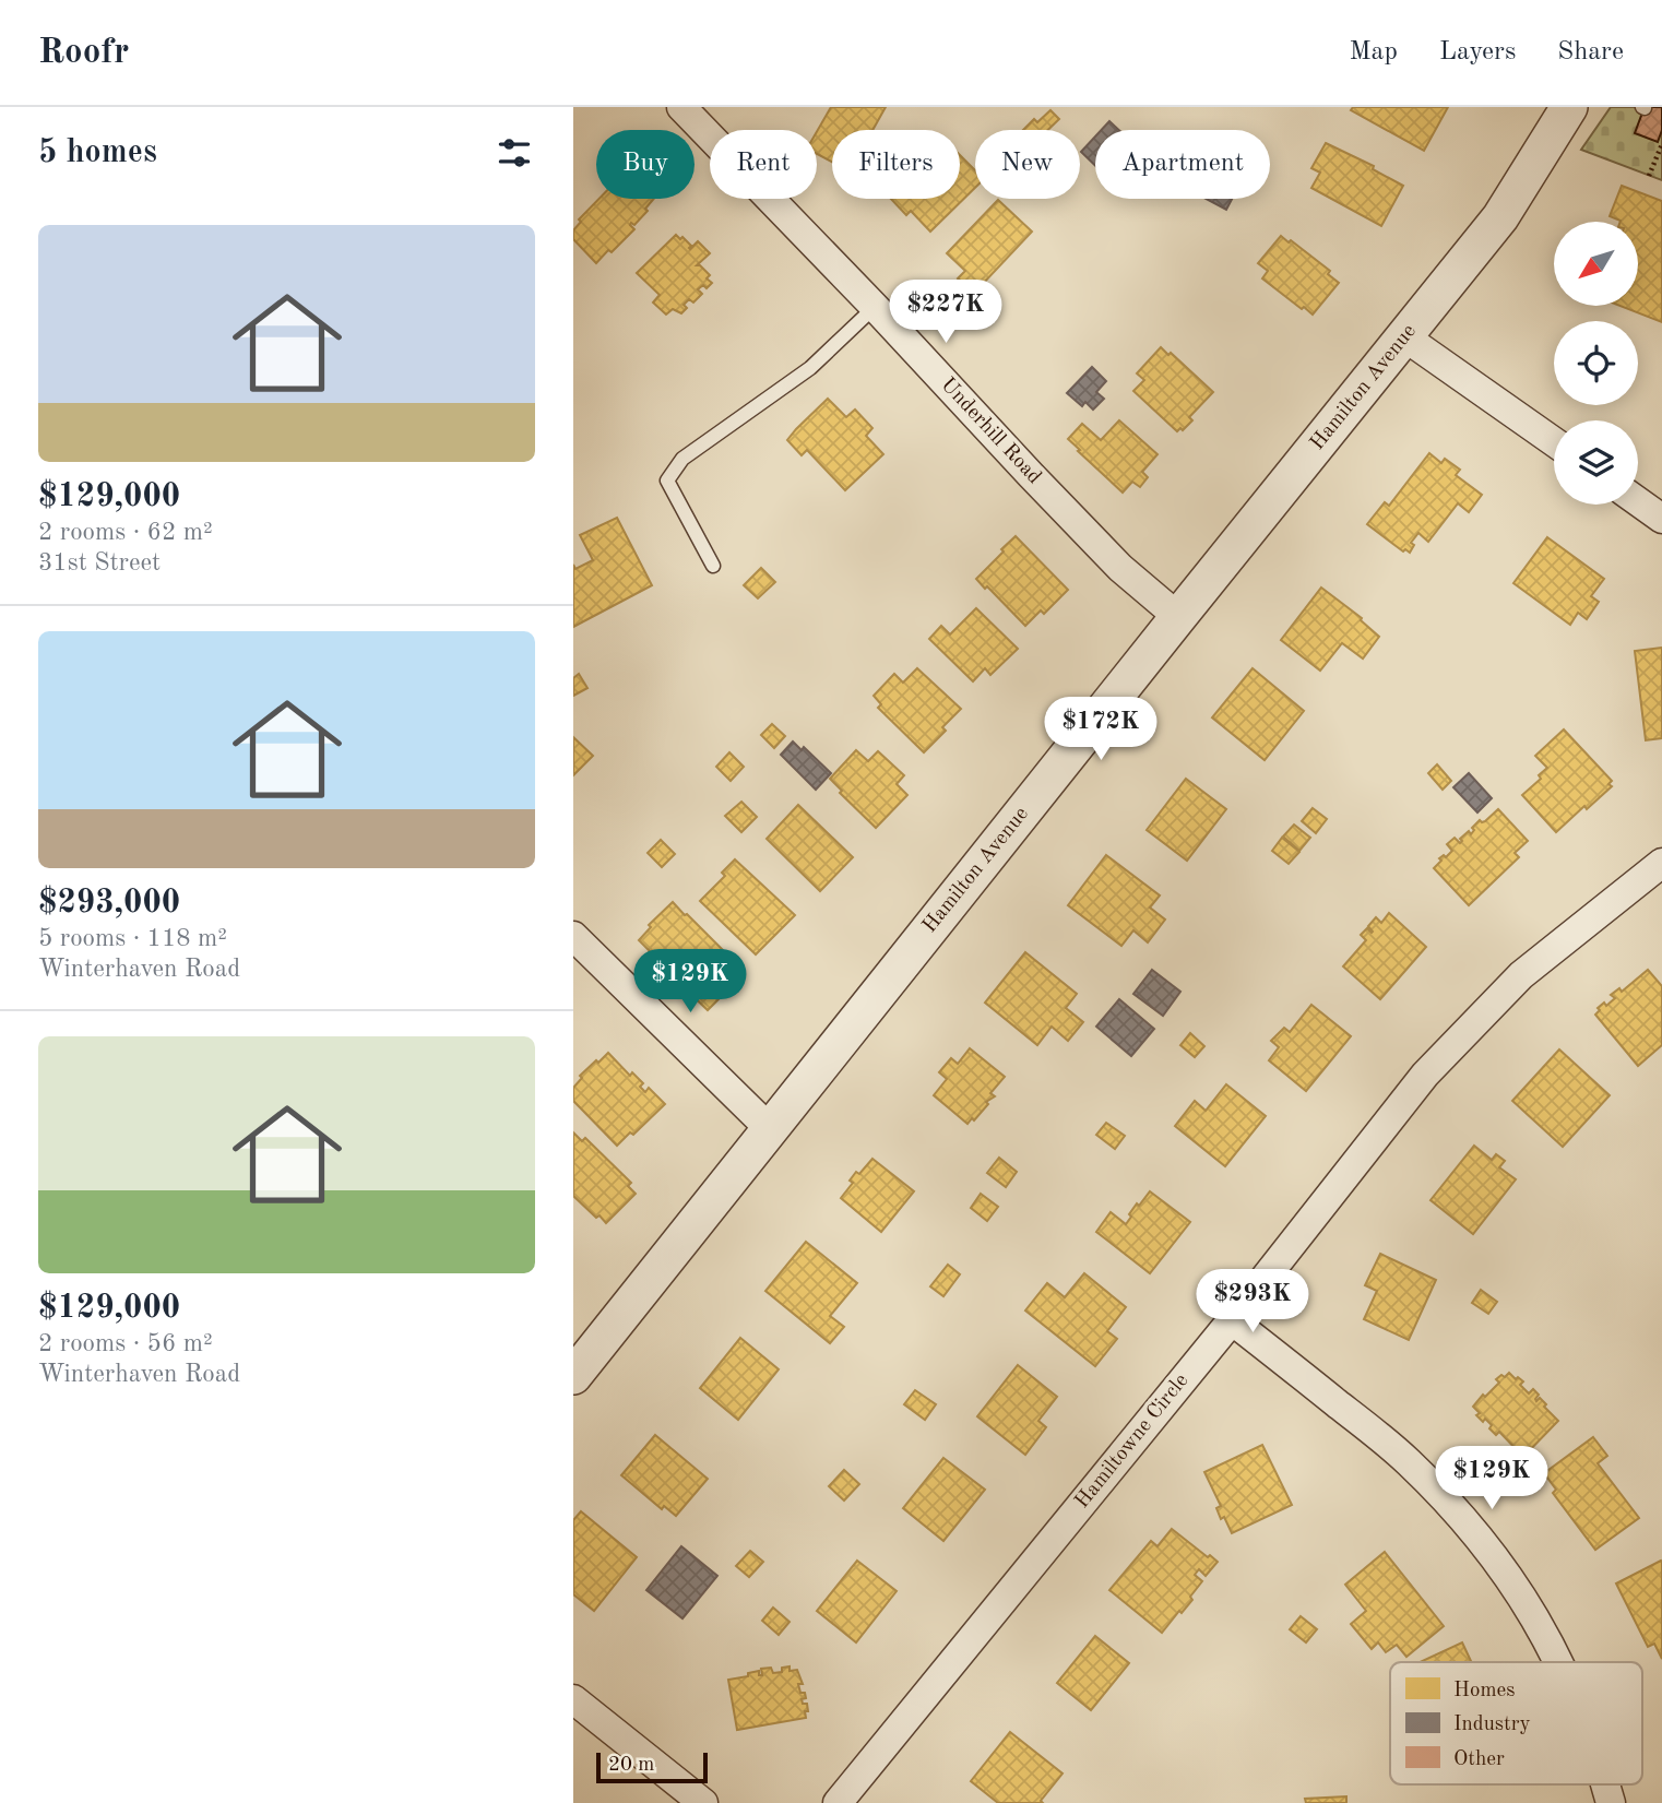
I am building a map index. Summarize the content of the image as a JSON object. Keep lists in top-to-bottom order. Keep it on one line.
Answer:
{"streets":{"street":["Hamilton Avenue","Underhill Road","Hamiltowne Circle"]},"crossings":[["Hamilton Avenue","Underhill Road"]],"legend":["Homes","Industry","Other"],"scale_bar":"20 m","north":"bottom left","page":{"header":"Roofr","nav":["Map","Layers","Share"],"heading":"5 homes","chip":["Buy","Rent","Filters","New","Apartment"],"list":[{"name":"$129,000","note":"2 rooms · 62 m² · 31st Street"},{"name":"$293,000","note":"5 rooms · 118 m² · Winterhaven Road"},{"name":"$129,000","note":"2 rooms · 56 m² · Winterhaven Road"}],"price":["$227K","$172K","$129K","$293K","$129K"],"scale":"20 m"}}
